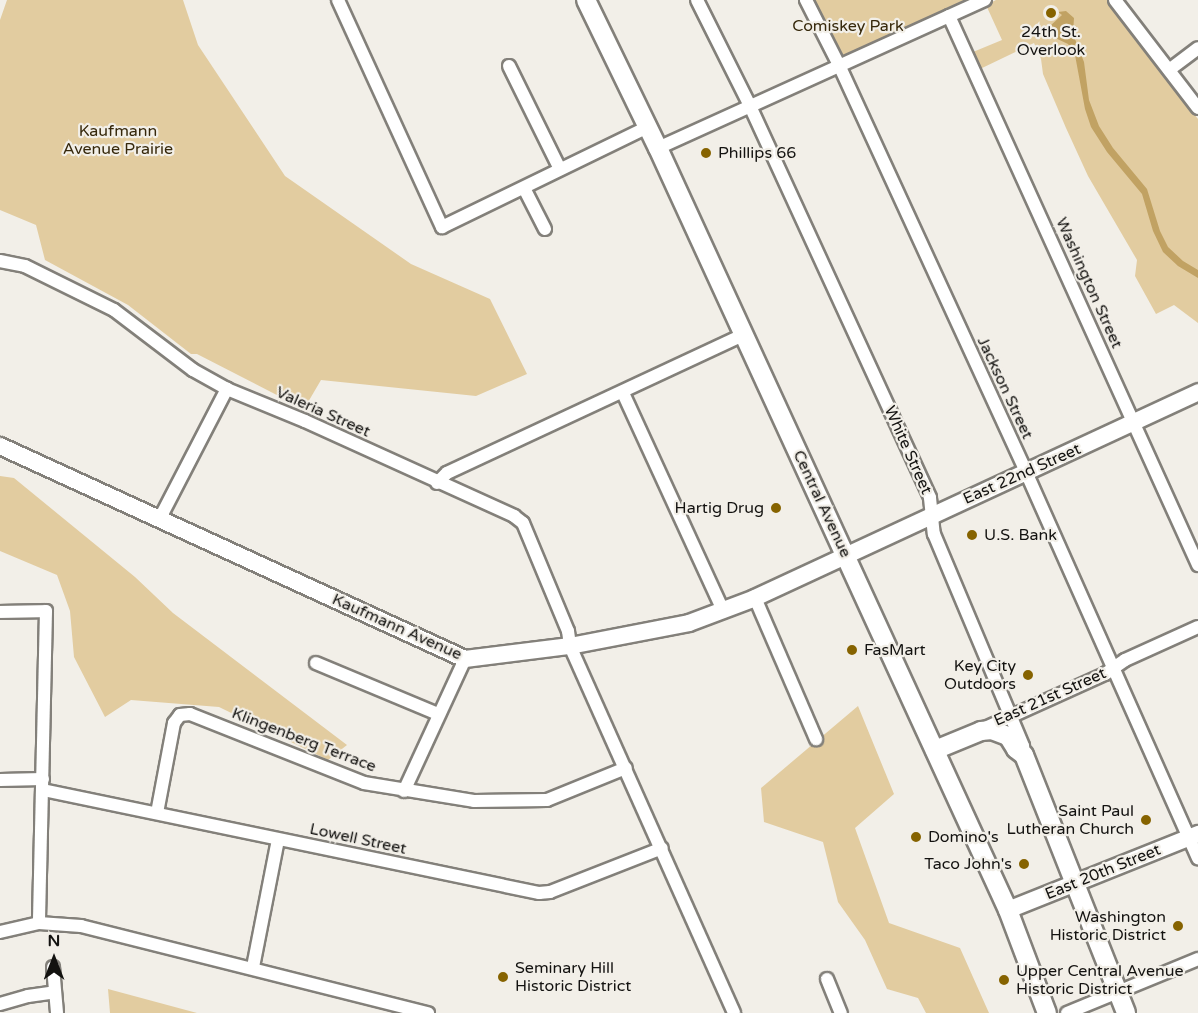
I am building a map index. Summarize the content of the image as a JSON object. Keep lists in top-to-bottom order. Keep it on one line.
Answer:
{"streets":{"main road":["White Street","East 22nd Street","Central Avenue","Kaufmann Avenue","East 21st Street","East 20th Street"],"street":["Washington Street","Jackson Street","Valeria Street","Klingenberg Terrace","Lowell Street"]},"crossings":[["Washington Street","East 22nd Street"],["Jackson Street","East 22nd Street"],["Jackson Street","East 21st Street"],["Jackson Street","East 20th Street"],["Valeria Street","Kaufmann Avenue"],["Valeria Street","Klingenberg Terrace"],["Valeria Street","Lowell Street"],["White Street","East 22nd Street"],["White Street","East 21st Street"],["White Street","East 20th Street"],["East 22nd Street","Central Avenue"],["East 22nd Street","Kaufmann Avenue"],["Central Avenue","Kaufmann Avenue"],["Central Avenue","East 21st Street"],["Central Avenue","East 20th Street"],["Klingenberg Terrace","Lowell Street"]],"parks":["Comiskey Park","Kaufmann Avenue Prairie"],"places":["24th St. Overlook","Phillips 66","Hartig Drug","U.S. Bank","FasMart","Key City Outdoors","Saint Paul Lutheran Church","Domino's","Taco John's","Washington Historic District","Seminary Hill Historic District","Upper Central Avenue Historic District"],"north":"top"}
